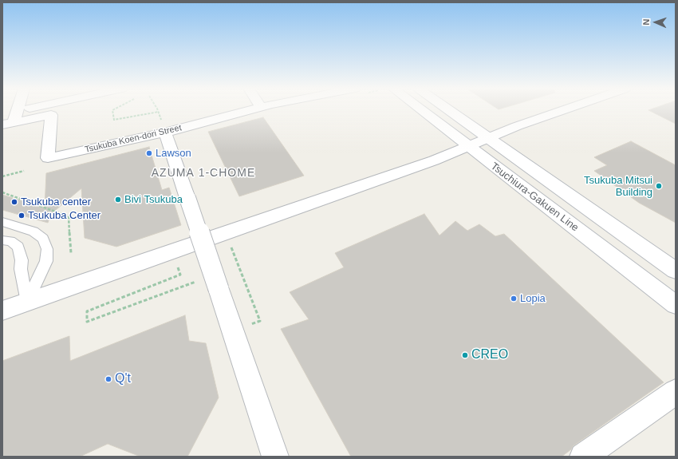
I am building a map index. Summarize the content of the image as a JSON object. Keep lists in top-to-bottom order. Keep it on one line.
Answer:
{"streets":{"street":["Tsukuba Koen-dori Street","Tsuchiura-Gakuen Line"]},"districts":["AZUMA 1-CHOME"],"places":["Lawson","Tsukuba Mitsui Building","Bivi Tsukuba","Tsukuba center","Tsukuba Center","Lopia","CREO","Q't"],"north":"left"}
